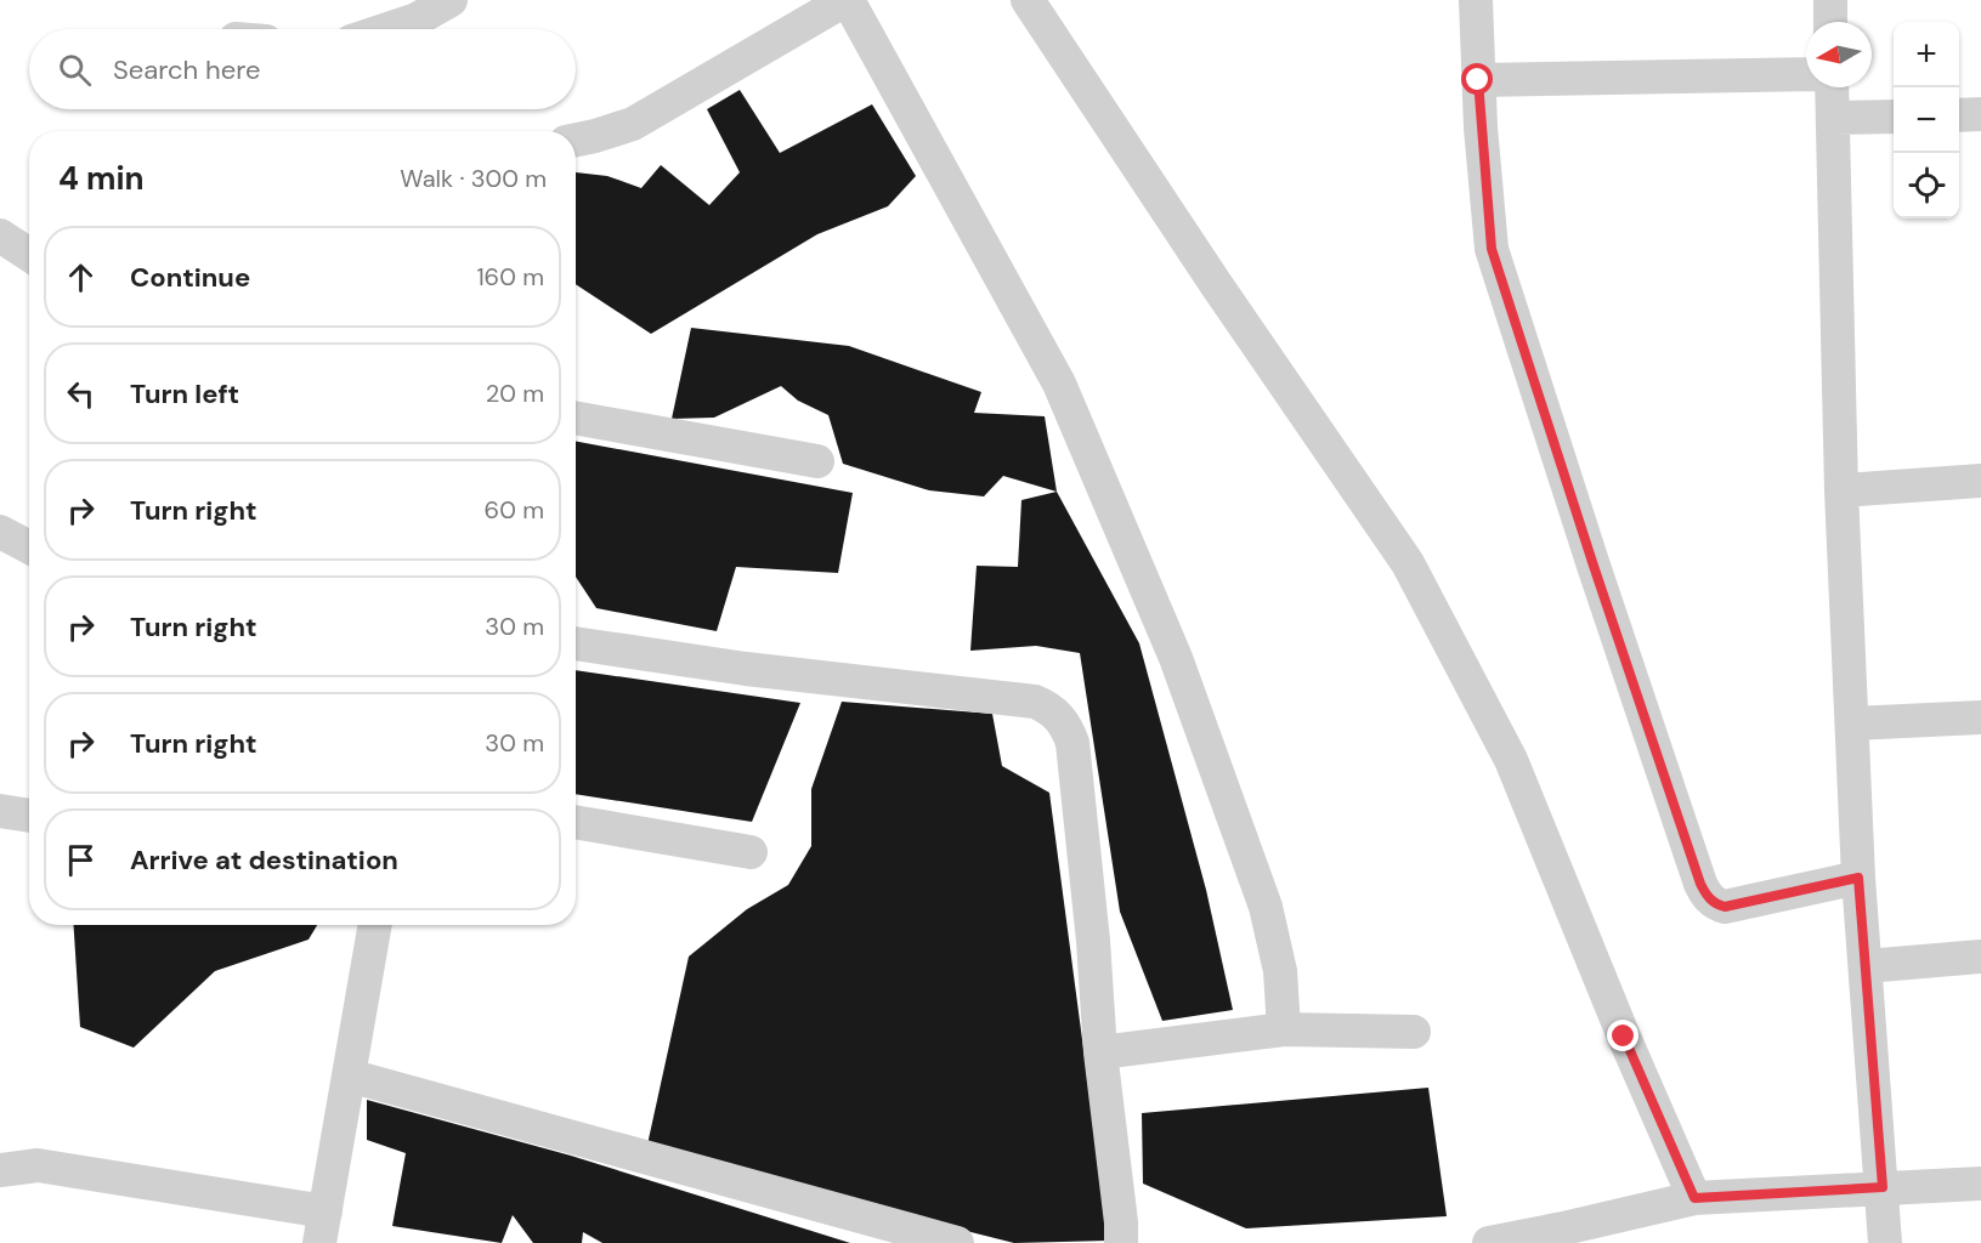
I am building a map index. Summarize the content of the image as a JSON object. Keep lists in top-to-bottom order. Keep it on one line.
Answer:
{"north":"left","page":{"map_buttons":["+","−"],"search":"Search here","heading":["4 min","Walk · 300 m"],"list":[["Continue","160 m"],["Turn left","20 m"],["Turn right","60 m"],["Turn right","30 m"],["Turn right","30 m"],"Arrive at destination"]}}
